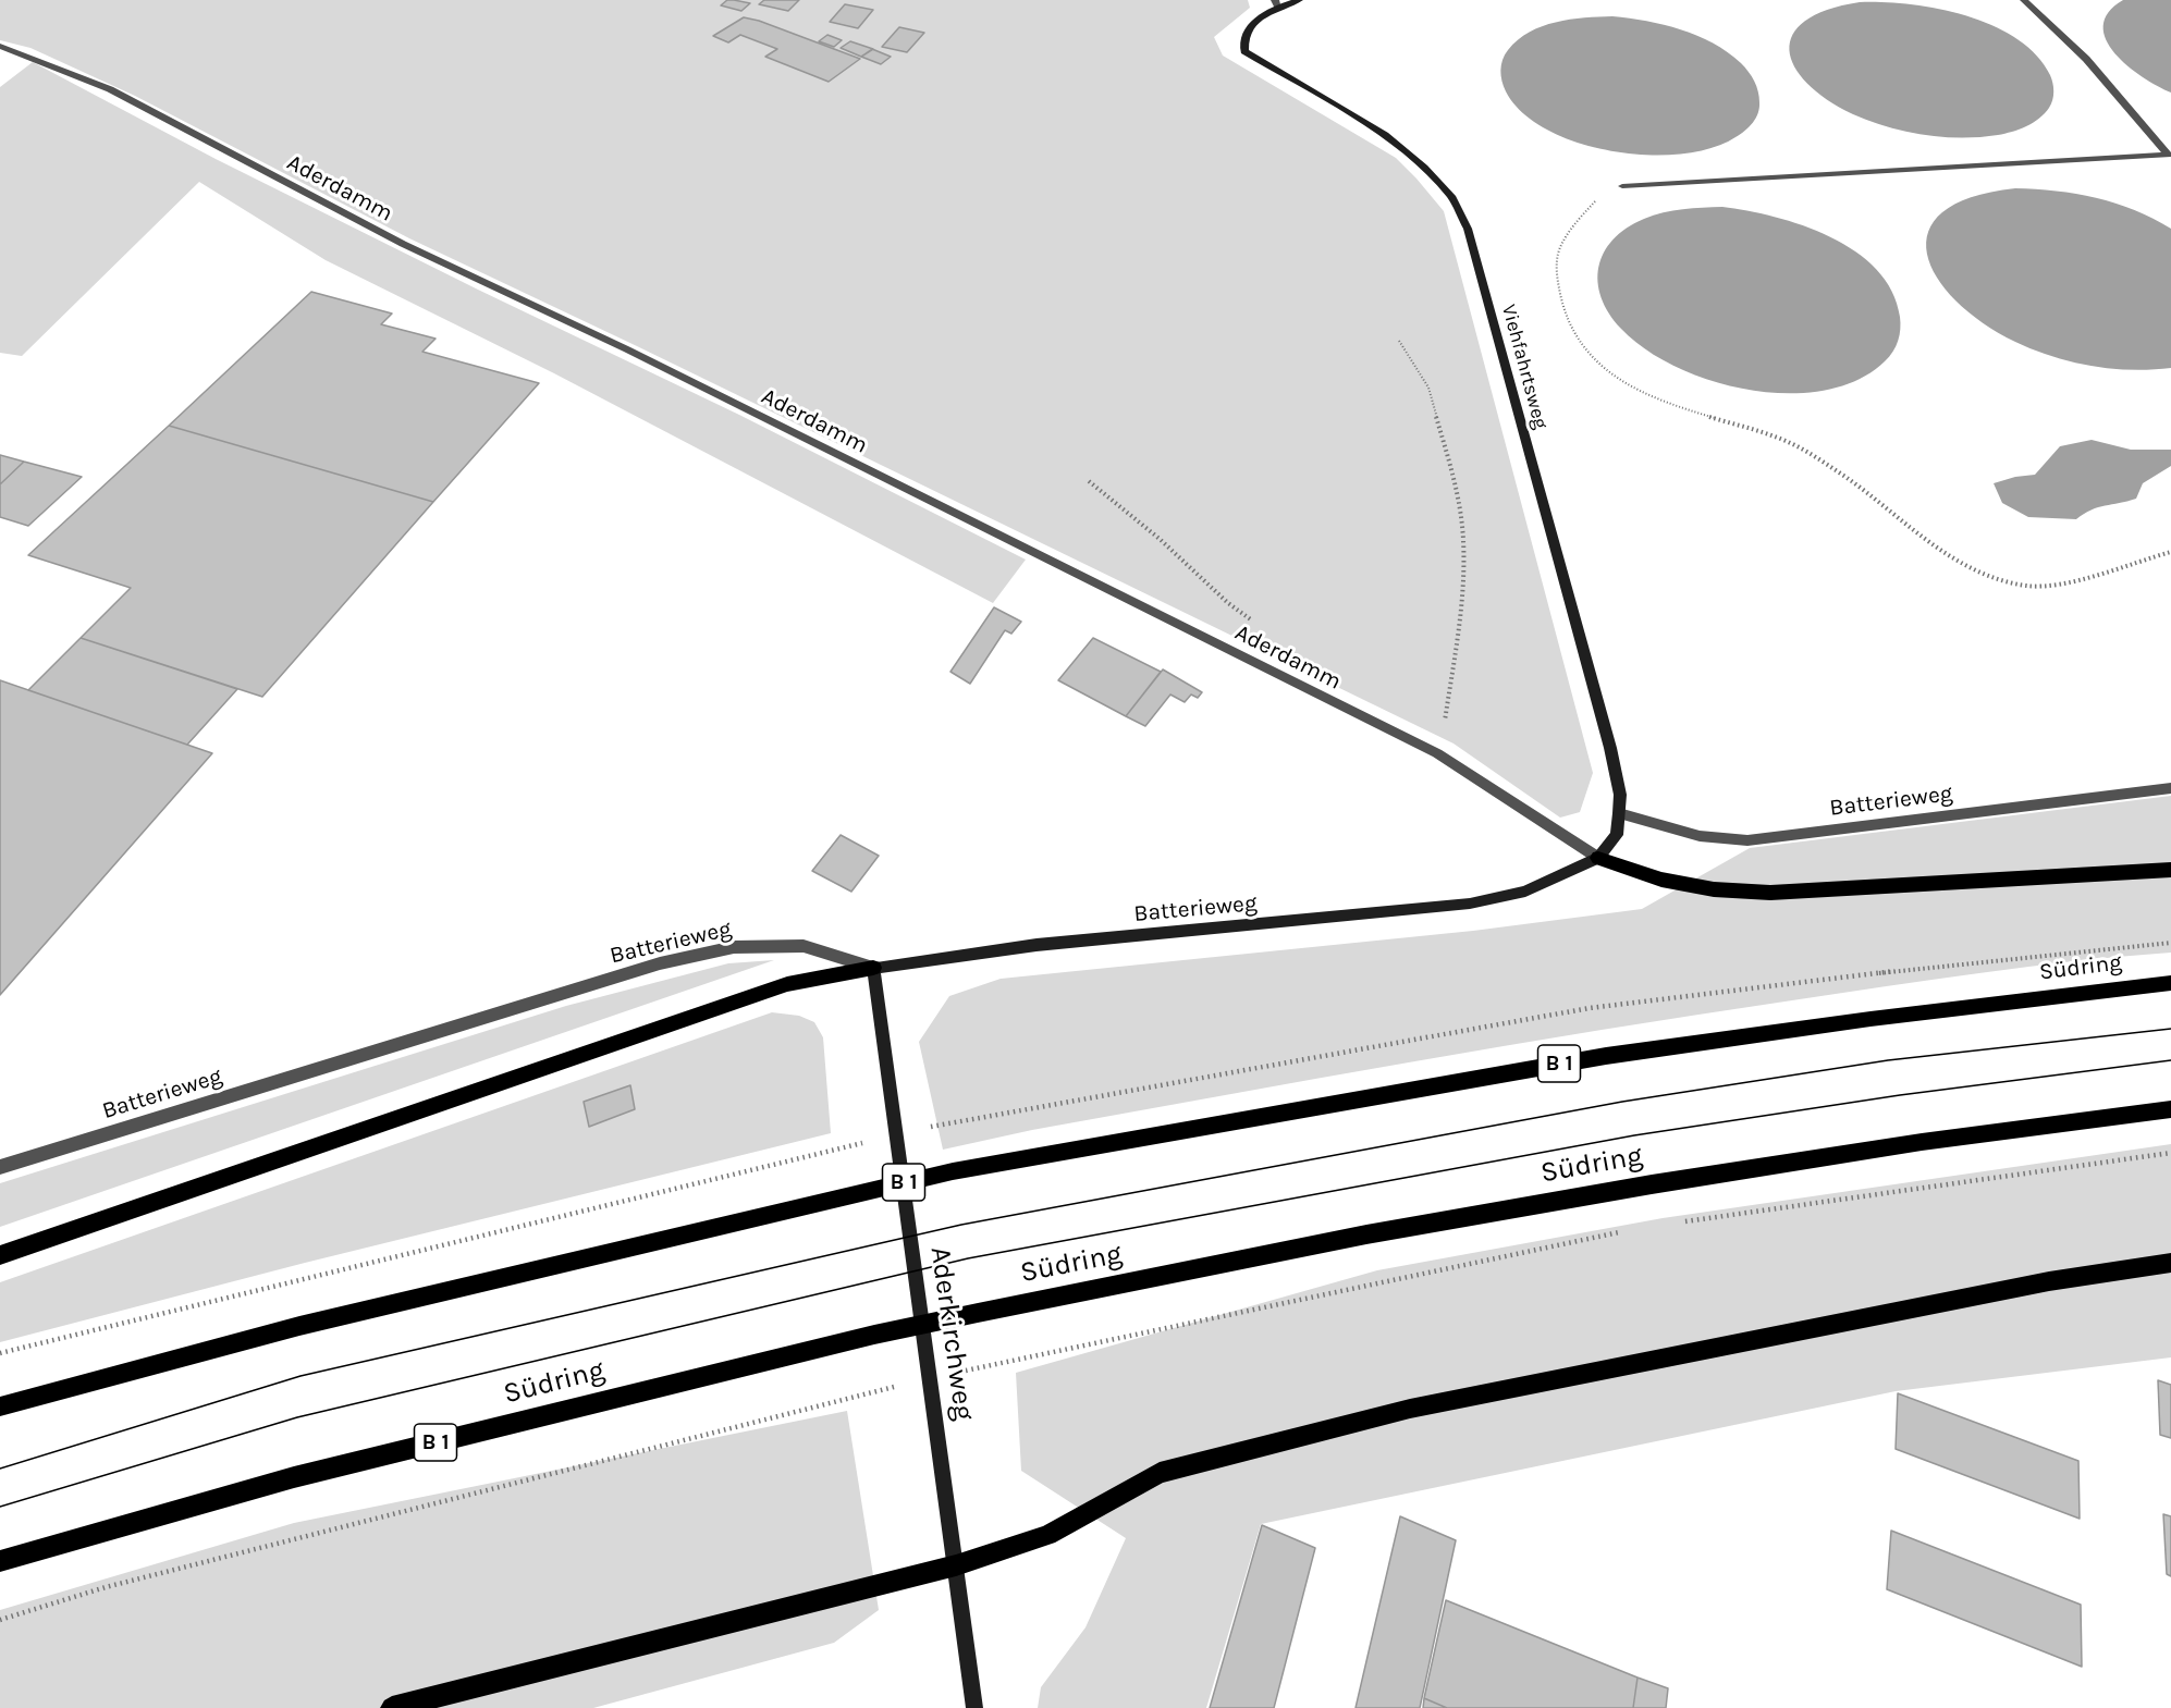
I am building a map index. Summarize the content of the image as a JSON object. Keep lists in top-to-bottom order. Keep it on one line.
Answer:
{"streets":{"main road":["Südring","B 1"],"street":["Aderdamm","Viehfahrtsweg","Batterieweg","Aderkirchweg"]},"crossings":[["Aderdamm","Viehfahrtsweg"],["Aderdamm","Batterieweg"],["Viehfahrtsweg","Batterieweg"],["Batterieweg","Aderkirchweg"]]}
